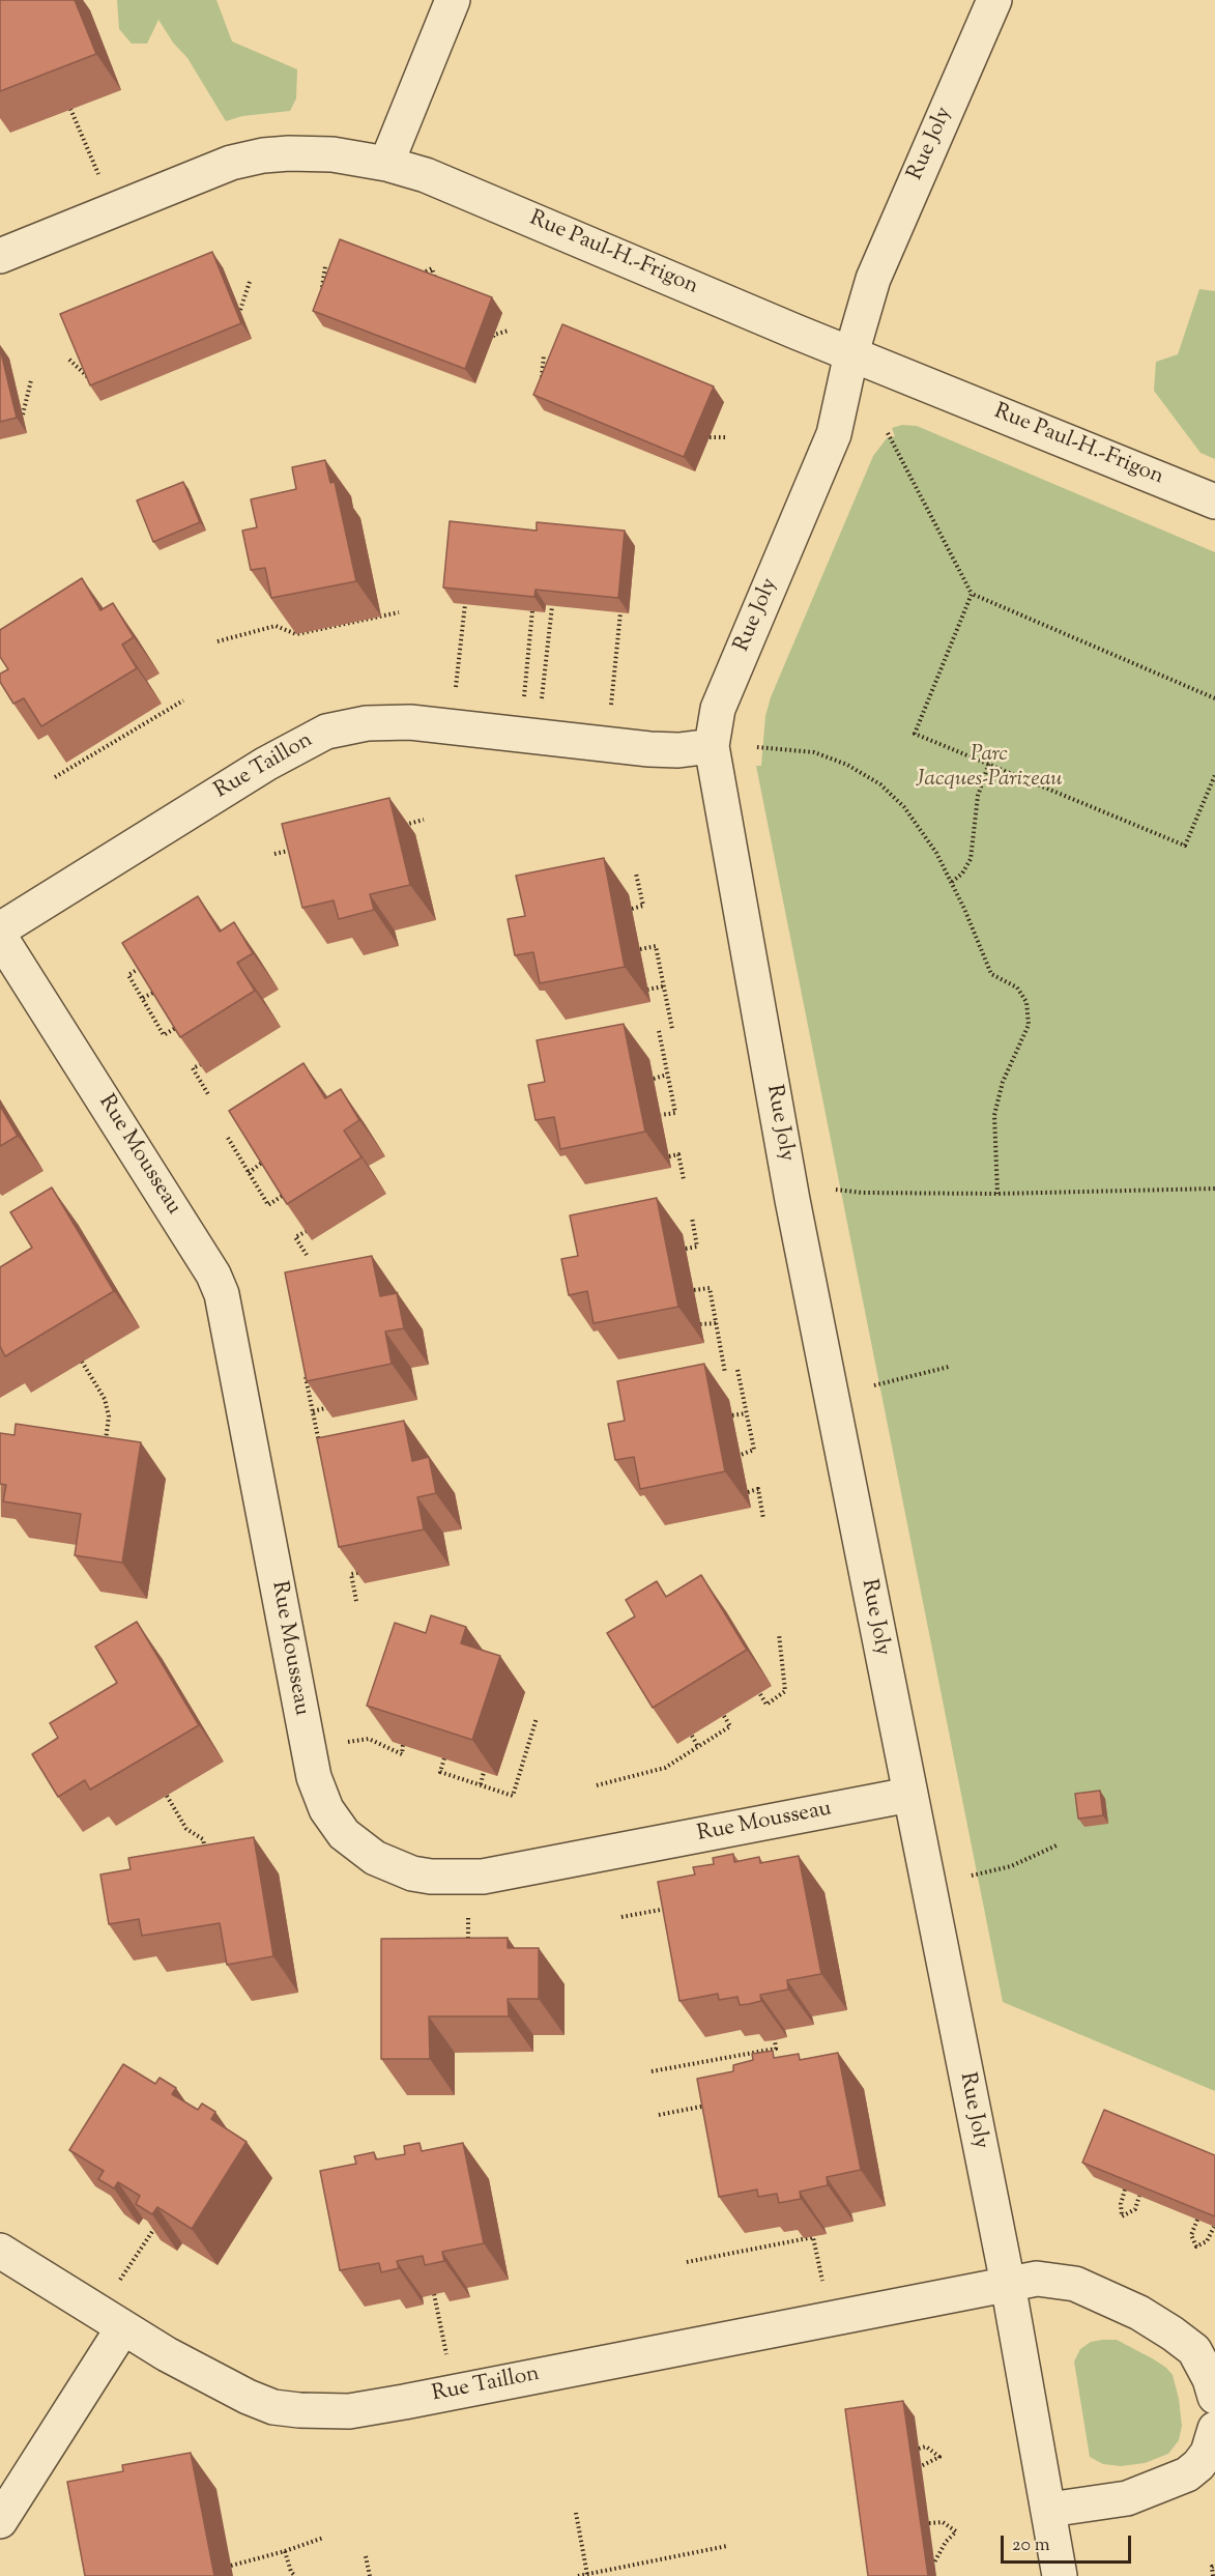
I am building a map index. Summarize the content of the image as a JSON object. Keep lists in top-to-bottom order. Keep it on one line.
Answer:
{"streets":{"street":["Rue Joly","Rue Paul-H.-Frigon","Rue Taillon","Rue Mousseau"]},"crossings":[["Rue Joly","Rue Paul-H.-Frigon"],["Rue Joly","Rue Taillon"],["Rue Joly","Rue Mousseau"]],"parks":["Parc Jacques-Parizeau"],"scale_bar":"20 m"}
